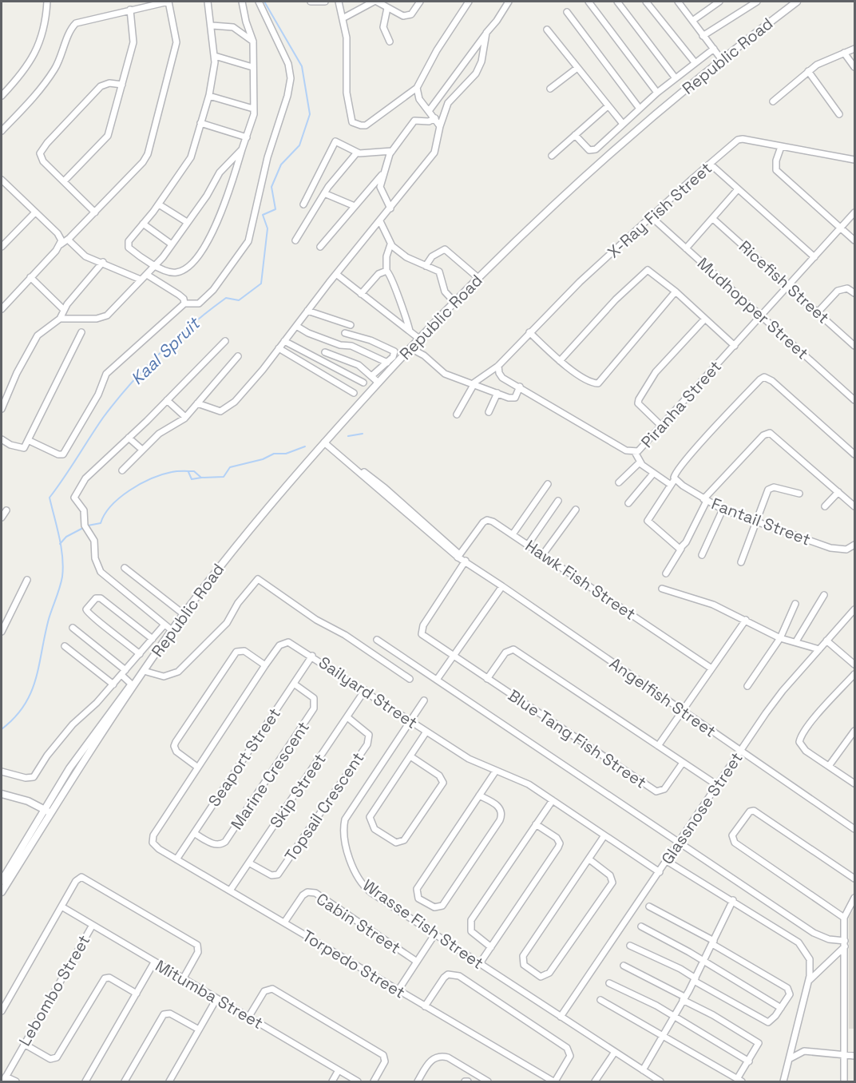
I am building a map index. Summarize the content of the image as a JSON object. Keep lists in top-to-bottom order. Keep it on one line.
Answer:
{"streets":{"street":["Republic Road","X-Ray Fish Street","Ricefish Street","Mudhopper Street","Piranha Street","Fantail Street","Hawk Fish Street","Sailyard Street","Angelfish Street","Blue Tang Fish Street","Seaport Street","Marine Crescent","Skip Street","Topsail Crescent","Glassnose Street","Cabin Street","Wrasse Fish Street","Torpedo Street","Lebombo Street","Mitumba Street"]},"crossings":[["Republic Road","Angelfish Street"],["X-Ray Fish Street","Mudhopper Street"],["X-Ray Fish Street","Piranha Street"],["Ricefish Street","Piranha Street"],["Mudhopper Street","Piranha Street"],["Hawk Fish Street","Angelfish Street"],["Sailyard Street","Seaport Street"],["Sailyard Street","Skip Street"],["Sailyard Street","Glassnose Street"],["Sailyard Street","Wrasse Fish Street"],["Sailyard Street","Torpedo Street"],["Angelfish Street","Blue Tang Fish Street"],["Angelfish Street","Glassnose Street"],["Seaport Street","Marine Crescent"],["Seaport Street","Torpedo Street"],["Skip Street","Topsail Crescent"],["Skip Street","Torpedo Street"],["Glassnose Street","Wrasse Fish Street"],["Cabin Street","Torpedo Street"],["Lebombo Street","Mitumba Street"]],"water":["Kaal Spruit"]}
